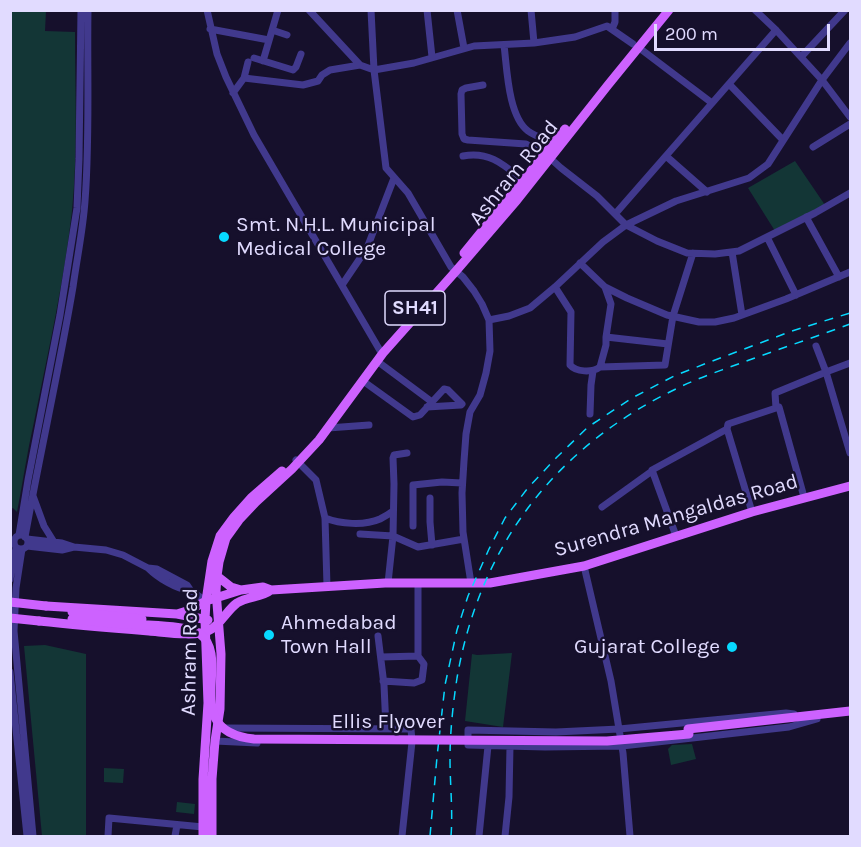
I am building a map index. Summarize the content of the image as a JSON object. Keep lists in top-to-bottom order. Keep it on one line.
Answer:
{"streets":{"main road":["Ashram Road","SH41","Surendra Mangaldas Road","Ellis Flyover"]},"crossings":[["Ashram Road","Surendra Mangaldas Road"]],"places":["Smt. N.H.L. Municipal Medical College","Ahmedabad Town Hall","Gujarat College"],"scale_bar":"200 m"}
